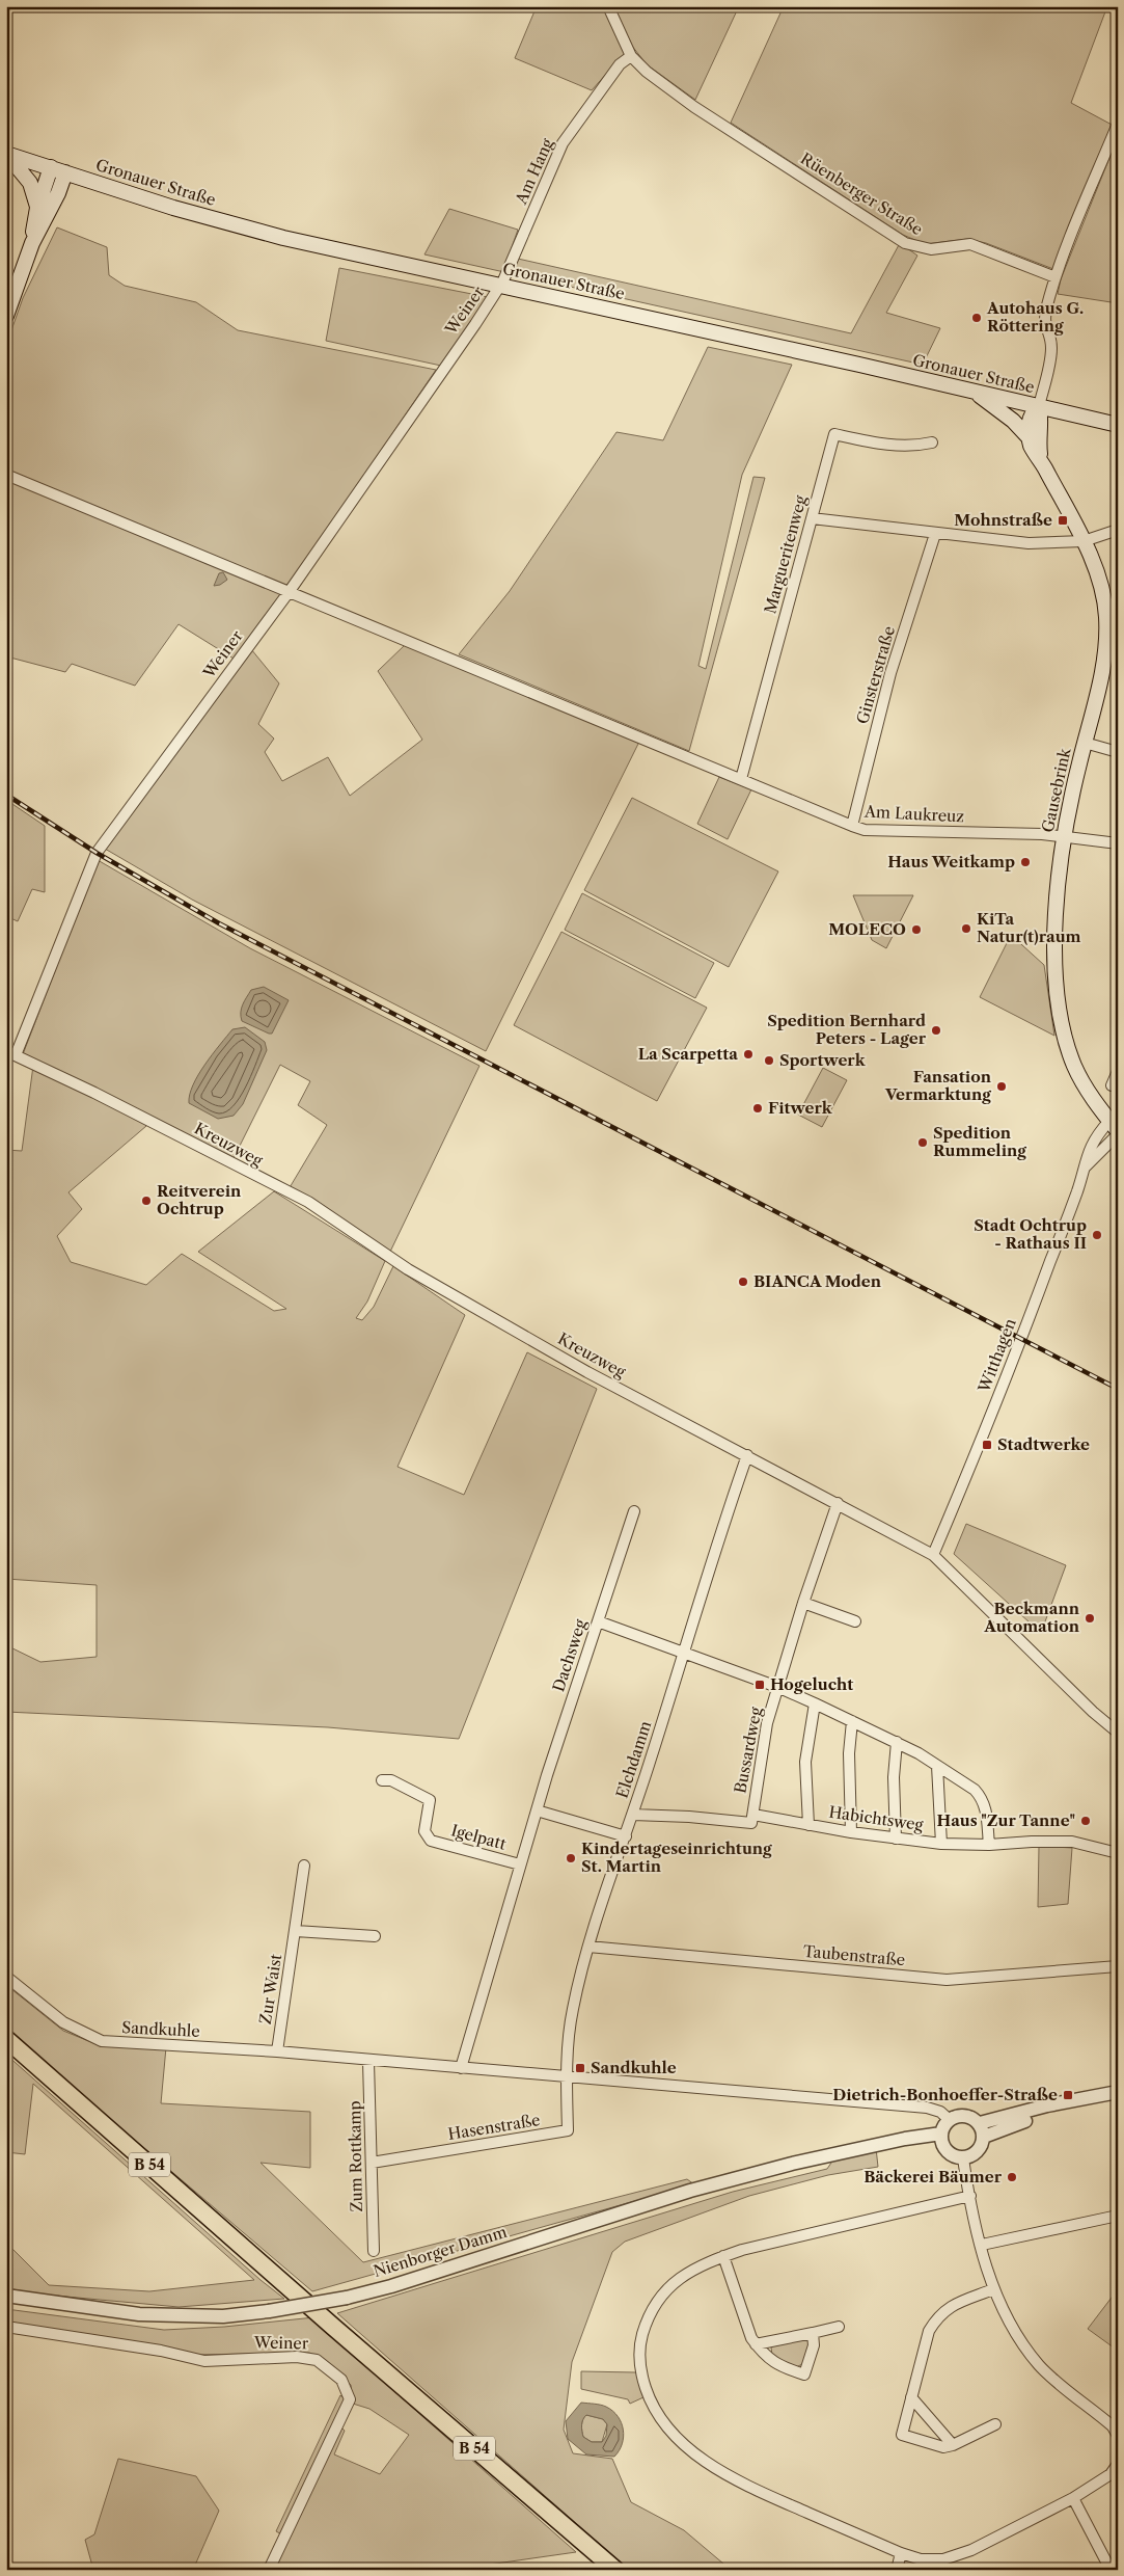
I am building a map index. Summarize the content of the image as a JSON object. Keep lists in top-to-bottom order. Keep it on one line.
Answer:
{"streets":{"highway":["B 54"],"main road":["Gronauer Straße","Gausebrink"],"street":["Am Hang","Rüenberger Straße","Weiner","Margueritenweg","Ginsterstraße","Am Laukreuz","Kreuzweg","Witthagen","Dachsweg","Bussardweg","Elchdamm","Habichtsweg","Igelpatt","Taubenstraße","Zur Waist","Sandkuhle","Hasenstraße","Zum Rottkamp","Nienborger Damm"]},"crossings":[["Am Hang","Gronauer Straße"],["Am Hang","Rüenberger Straße"],["Am Hang","Weiner"],["Gronauer Straße","Weiner"],["Gronauer Straße","Gausebrink"],["Weiner","Am Laukreuz"],["Weiner","Kreuzweg"],["Margueritenweg","Am Laukreuz"],["Ginsterstraße","Am Laukreuz"],["Gausebrink","Am Laukreuz"],["Gausebrink","Witthagen"],["Kreuzweg","Witthagen"],["Kreuzweg","Bussardweg"],["Kreuzweg","Elchdamm"],["Dachsweg","Igelpatt"],["Dachsweg","Sandkuhle"],["Bussardweg","Habichtsweg"],["Elchdamm","Taubenstraße"],["Elchdamm","Sandkuhle"],["Elchdamm","Hasenstraße"],["Zur Waist","Sandkuhle"],["Sandkuhle","Hasenstraße"],["Sandkuhle","Zum Rottkamp"],["Sandkuhle","Nienborger Damm"],["Hasenstraße","Zum Rottkamp"]],"places":{"other":["Autohaus G. Röttering","Haus Weitkamp","KiTa Natur(t)raum","MOLECO","Spedition Bernhard Peters - Lager","La Scarpetta","Sportwerk","Fansation Vermarktung","Fitwerk","Spedition Rummeling","Reitverein Ochtrup","Stadt Ochtrup - Rathaus II","BIANCA Moden","Beckmann Automation","Haus \"Zur Tanne\"","Kindertageseinrichtung St. Martin","Bäckerei Bäumer"],"transit":["Mohnstraße","Stadtwerke","Hogelucht","Sandkuhle","Dietrich-Bonhoeffer-Straße"]}}
